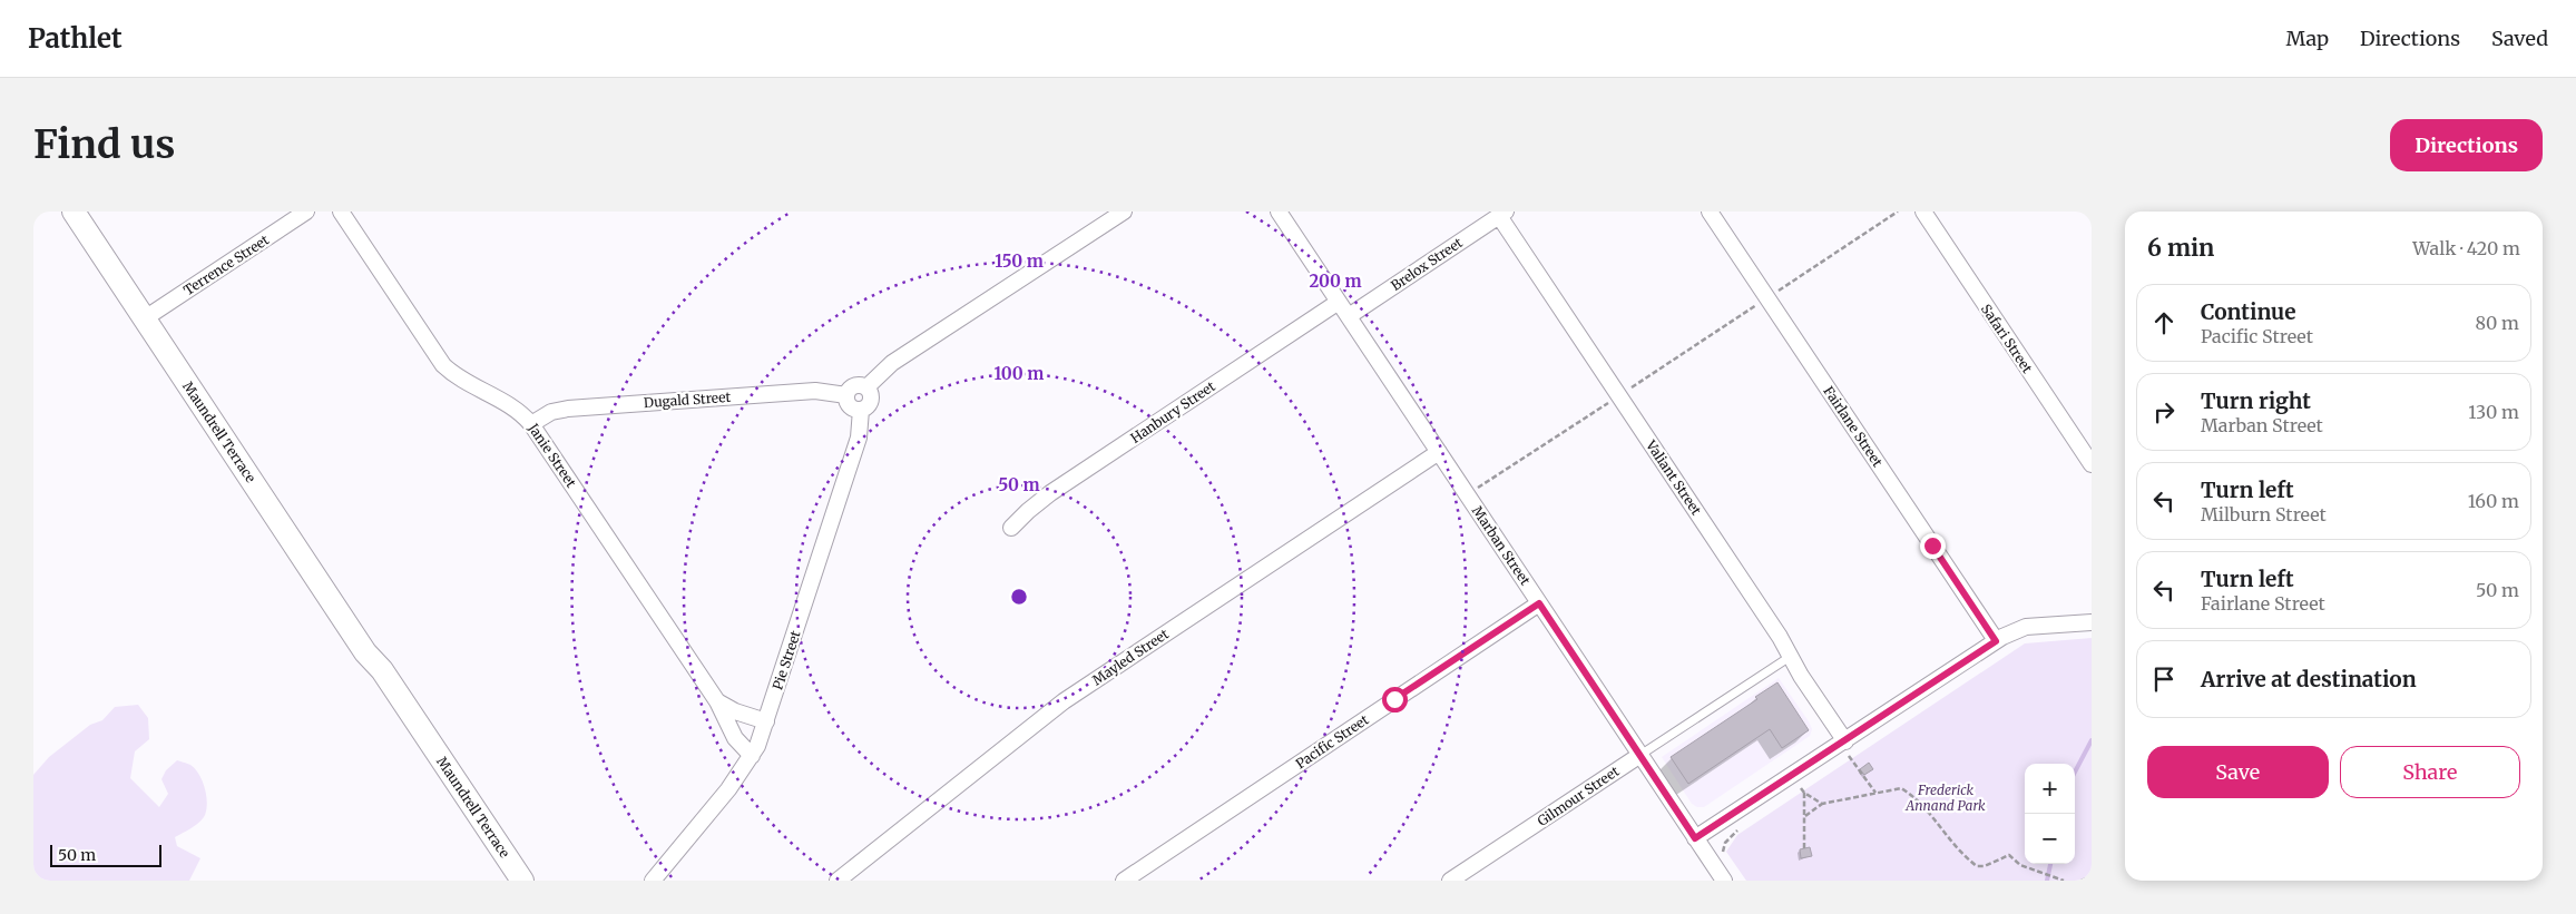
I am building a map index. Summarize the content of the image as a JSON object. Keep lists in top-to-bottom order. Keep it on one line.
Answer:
{"streets":{"main road":["Maundrell Terrace"],"street":["Brelox Street","Terrence Street","Safari Street","Dugald Street","Hanbury Street","Fairlane Street","Janie Street","Valiant Street","Marban Street","Mayled Street","Pie Street","Pacific Street","Gilmour Street"]},"crossings":[["Brelox Street","Valiant Street"],["Brelox Street","Marban Street"],["Terrence Street","Maundrell Terrace"],["Dugald Street","Janie Street"],["Dugald Street","Pie Street"],["Hanbury Street","Marban Street"],["Janie Street","Pie Street"],["Valiant Street","Gilmour Street"],["Marban Street","Mayled Street"],["Marban Street","Pacific Street"],["Marban Street","Gilmour Street"]],"parks":["Frederick Annand Park"],"scale_bar":"50 m","page":{"header":"Pathlet","nav":["Map","Directions","Saved"],"buttons":["Directions",["Save","Share"]],"title":"Find us","heading":["6 min","Walk · 420 m"],"list":[["Continue","Pacific Street","80 m"],["Turn right","Marban Street","130 m"],["Turn left","Milburn Street","160 m"],["Turn left","Fairlane Street","50 m"],"Arrive at destination"],"map_buttons":["+","−"],"scale":"50 m"},"rings":["150 m","200 m","100 m","50 m"]}
